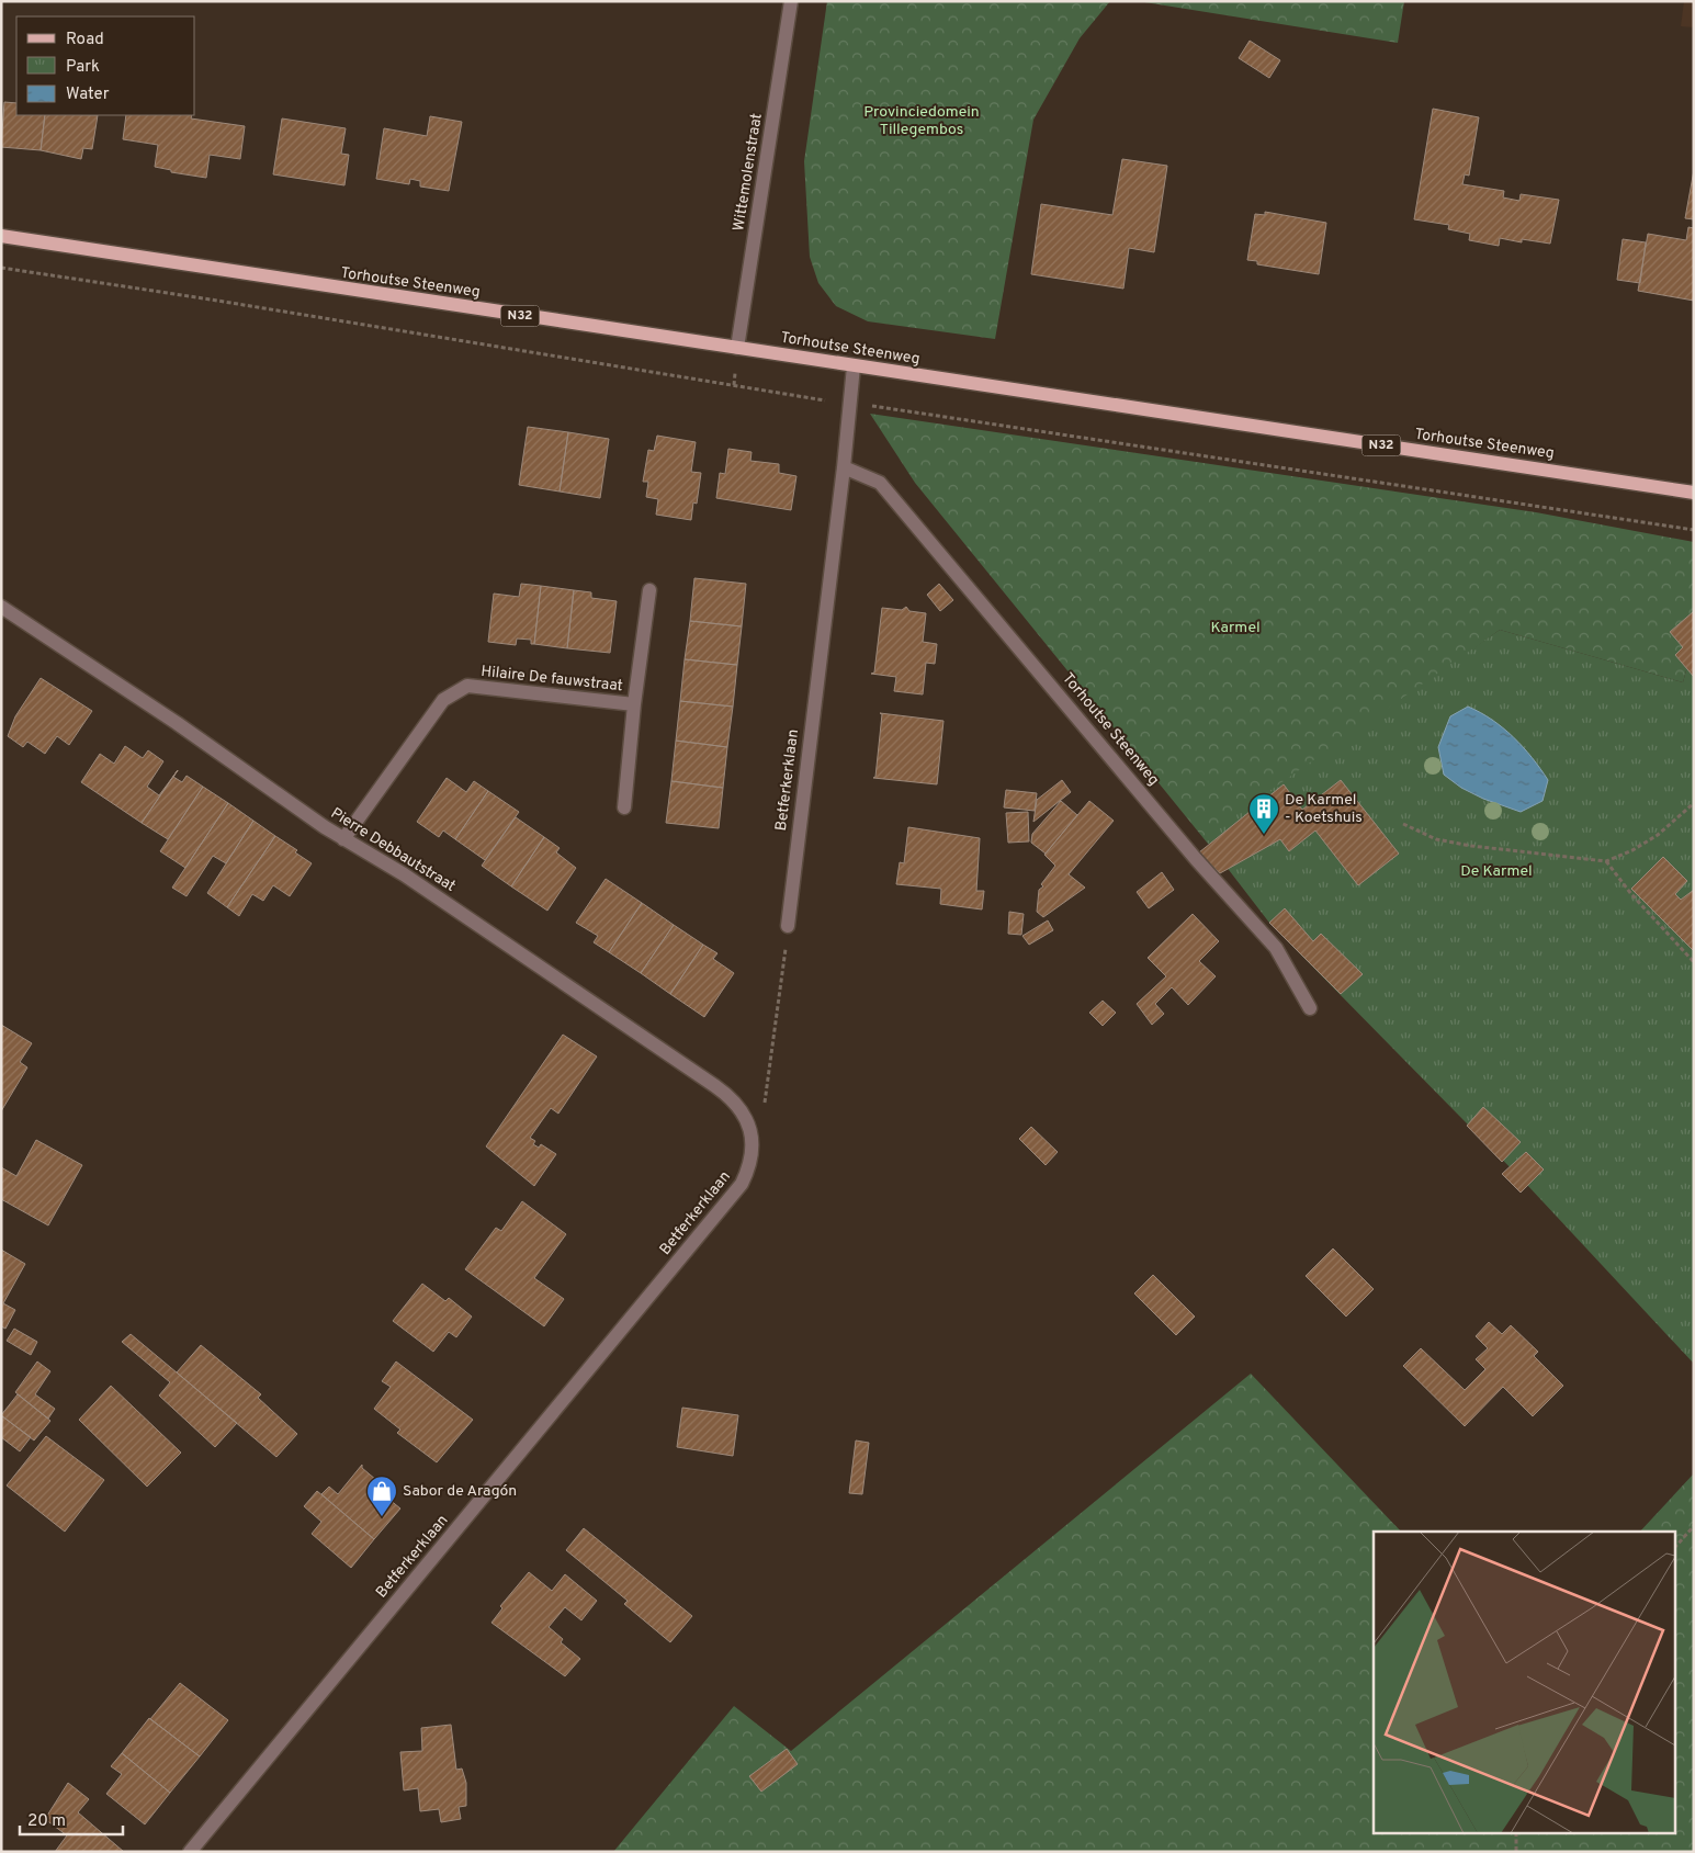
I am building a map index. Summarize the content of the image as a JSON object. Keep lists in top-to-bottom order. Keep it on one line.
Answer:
{"streets":{"main road":["Torhoutse Steenweg","N32"],"street":["Wittemolenstraat","Hilaire De fauwstraat","Betferkerklaan","Pierre Debbautstraat"]},"crossings":[["Wittemolenstraat","Torhoutse Steenweg"],["Torhoutse Steenweg","Betferkerklaan"],["Hilaire De fauwstraat","Pierre Debbautstraat"],["Betferkerklaan","Pierre Debbautstraat"]],"parks":["Provinciedomein Tillegembos","Karmel","De Karmel"],"places":{"building":["De Karmel - Koetshuis"],"shop":["Sabor de Aragón"]},"legend":["Road","Park","Water"],"scale_bar":"20 m"}
